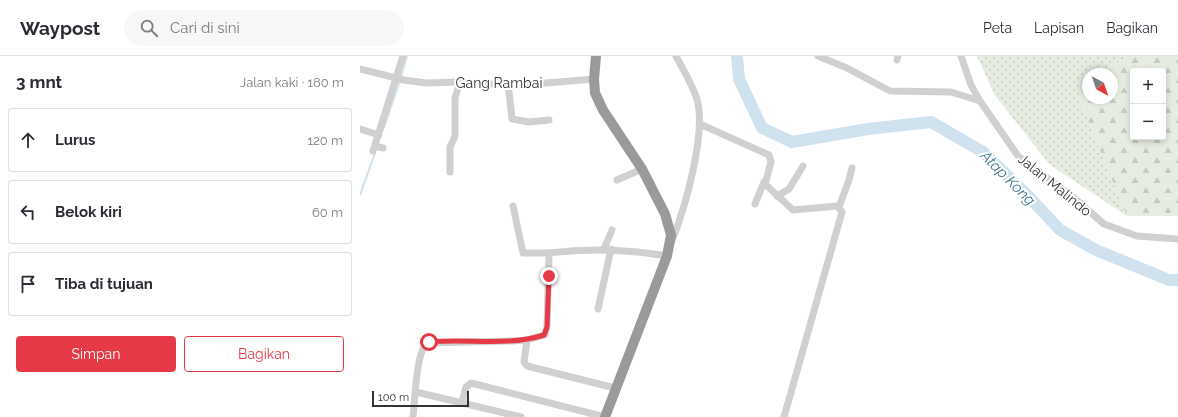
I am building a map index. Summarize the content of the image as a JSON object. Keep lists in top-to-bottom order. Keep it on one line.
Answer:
{"streets":{"street":["Gang Rambai","Jalan Malindo"]},"water":["Atap Kong"],"scale_bar":"100 m","north":"bottom right","page":{"header":"Waypost","search":"Cari di sini","nav":["Peta","Lapisan","Bagikan"],"heading":["3 mnt","Jalan kaki · 180 m"],"map_buttons":["+","−"],"list":[["Lurus","120 m"],["Belok kiri","60 m"],"Tiba di tujuan"],"buttons":["Simpan","Bagikan"],"scale":"100 m"}}
